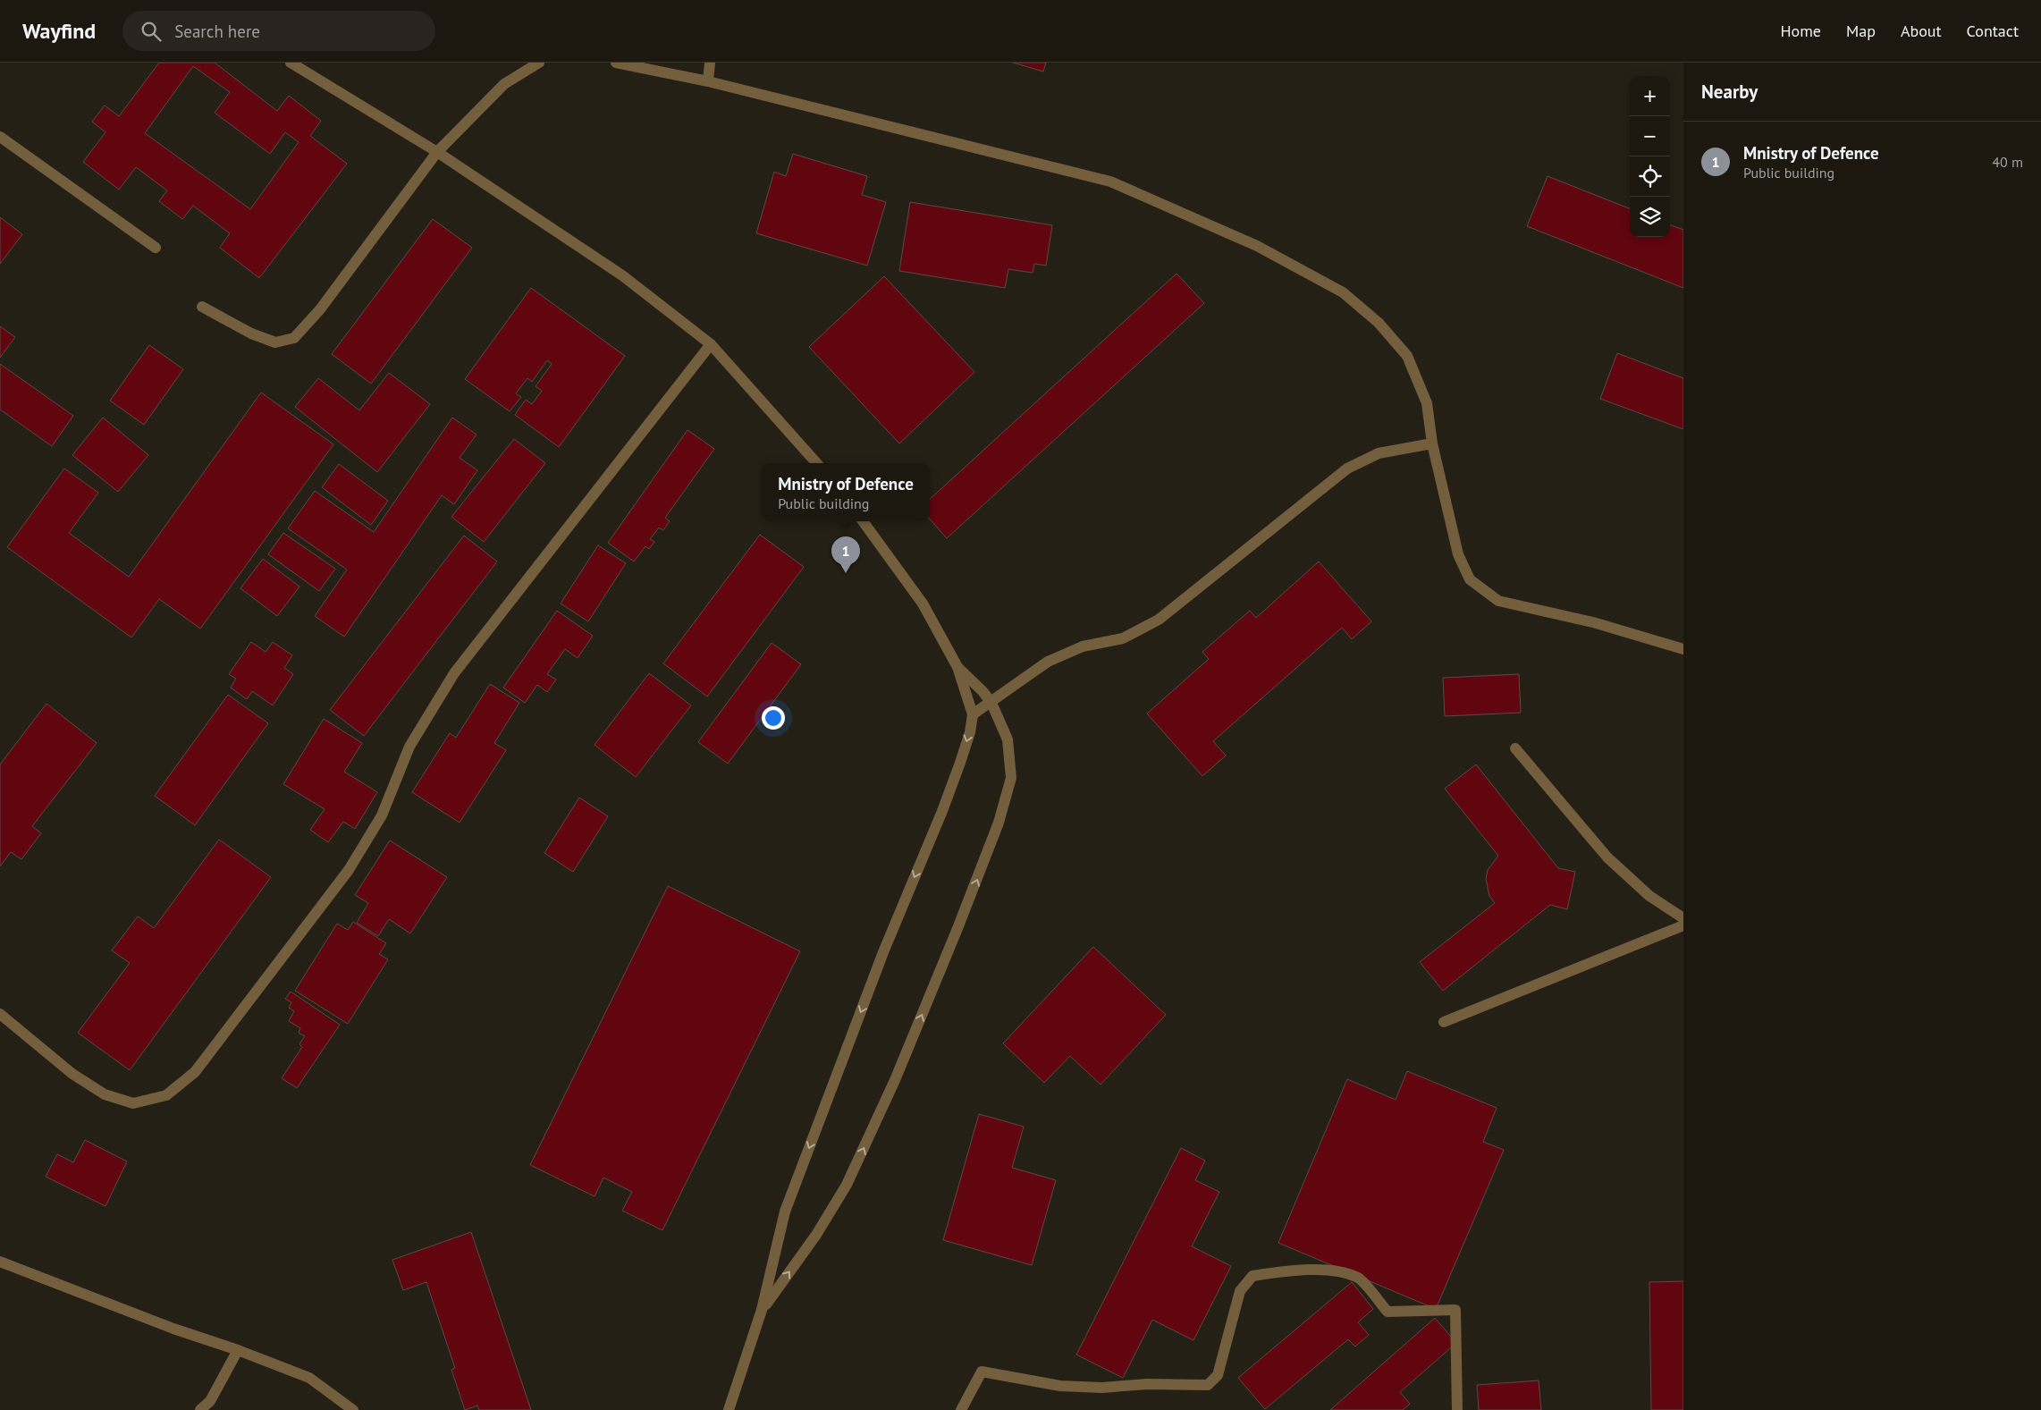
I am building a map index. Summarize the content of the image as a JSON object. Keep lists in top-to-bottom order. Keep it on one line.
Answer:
{"page":{"header":"Wayfind","search":"Search here","nav":["Home","Map","About","Contact"],"heading":"Nearby","map_buttons":["+","−"],"list":[{"mark":"1","name":"Mnistry of Defence","note":"Public building","value":"40 m"}],"popup":["Mnistry of Defence","Public building"],"pins":"1"}}
